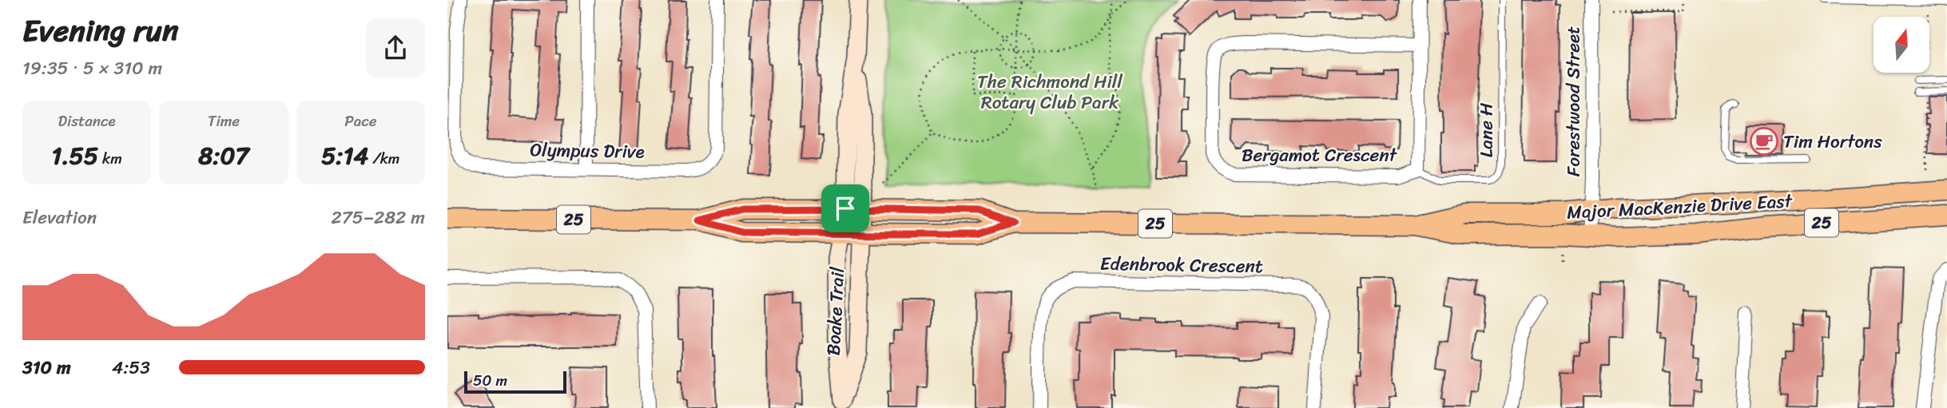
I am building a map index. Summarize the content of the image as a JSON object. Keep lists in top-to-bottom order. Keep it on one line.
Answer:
{"streets":{"main road":["Major MacKenzie Drive East","25"],"street":["Forestwood Street","Olympus Drive","Bergamot Crescent","Edenbrook Crescent","Boake Trail"],"lane":["Lane H"]},"crossings":[["Forestwood Street","Major MacKenzie Drive East"],["Lane H","Bergamot Crescent"],["Major MacKenzie Drive East","Boake Trail"]],"parks":["The Richmond Hill Rotary Club Park"],"places":{"cafe":["Tim Hortons"]},"scale_bar":"50 m","north":"top","page":{"heading":["Evening run","19:35 · 5 × 310 m"],"stats":[["Distance","1.55 km"],["Time","8:07"],["Pace","5:14 /km"]],"chart":["Elevation","275–282 m"],"list":[{"name":"310 m","note":"4:53"}],"scale":"50 m"}}
